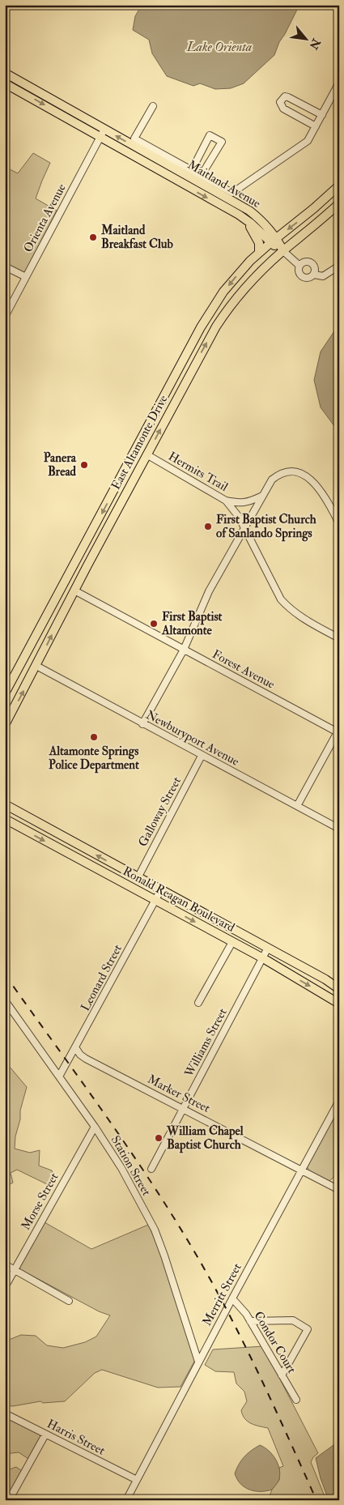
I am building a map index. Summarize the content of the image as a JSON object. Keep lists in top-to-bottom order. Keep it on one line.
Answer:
{"streets":{"main road":["Maitland Avenue","East Altamonte Drive","Ronald Reagan Boulevard"],"street":["Orienta Avenue","Hermits Trail","Forest Avenue","Newburyport Avenue","Galloway Street","Leonard Street","Williams Street","Marker Street","Station Street","Morse Street","Merritt Street","Condor Court","Harris Street"]},"crossings":[["Maitland Avenue","Orienta Avenue"],["Maitland Avenue","East Altamonte Drive"],["East Altamonte Drive","Hermits Trail"],["East Altamonte Drive","Forest Avenue"],["East Altamonte Drive","Newburyport Avenue"],["Newburyport Avenue","Galloway Street"],["Galloway Street","Ronald Reagan Boulevard"],["Ronald Reagan Boulevard","Leonard Street"],["Ronald Reagan Boulevard","Williams Street"],["Leonard Street","Marker Street"],["Leonard Street","Station Street"],["Williams Street","Marker Street"],["Marker Street","Merritt Street"],["Station Street","Morse Street"],["Station Street","Merritt Street"],["Merritt Street","Condor Court"],["Merritt Street","Harris Street"]],"water":["Lake Orienta"],"places":["Maitland Breakfast Club","Panera Bread","First Baptist Church of Sanlando Springs","First Baptist Altamonte","Altamonte Springs Police Department","William Chapel Baptist Church"],"north":"bottom right"}
